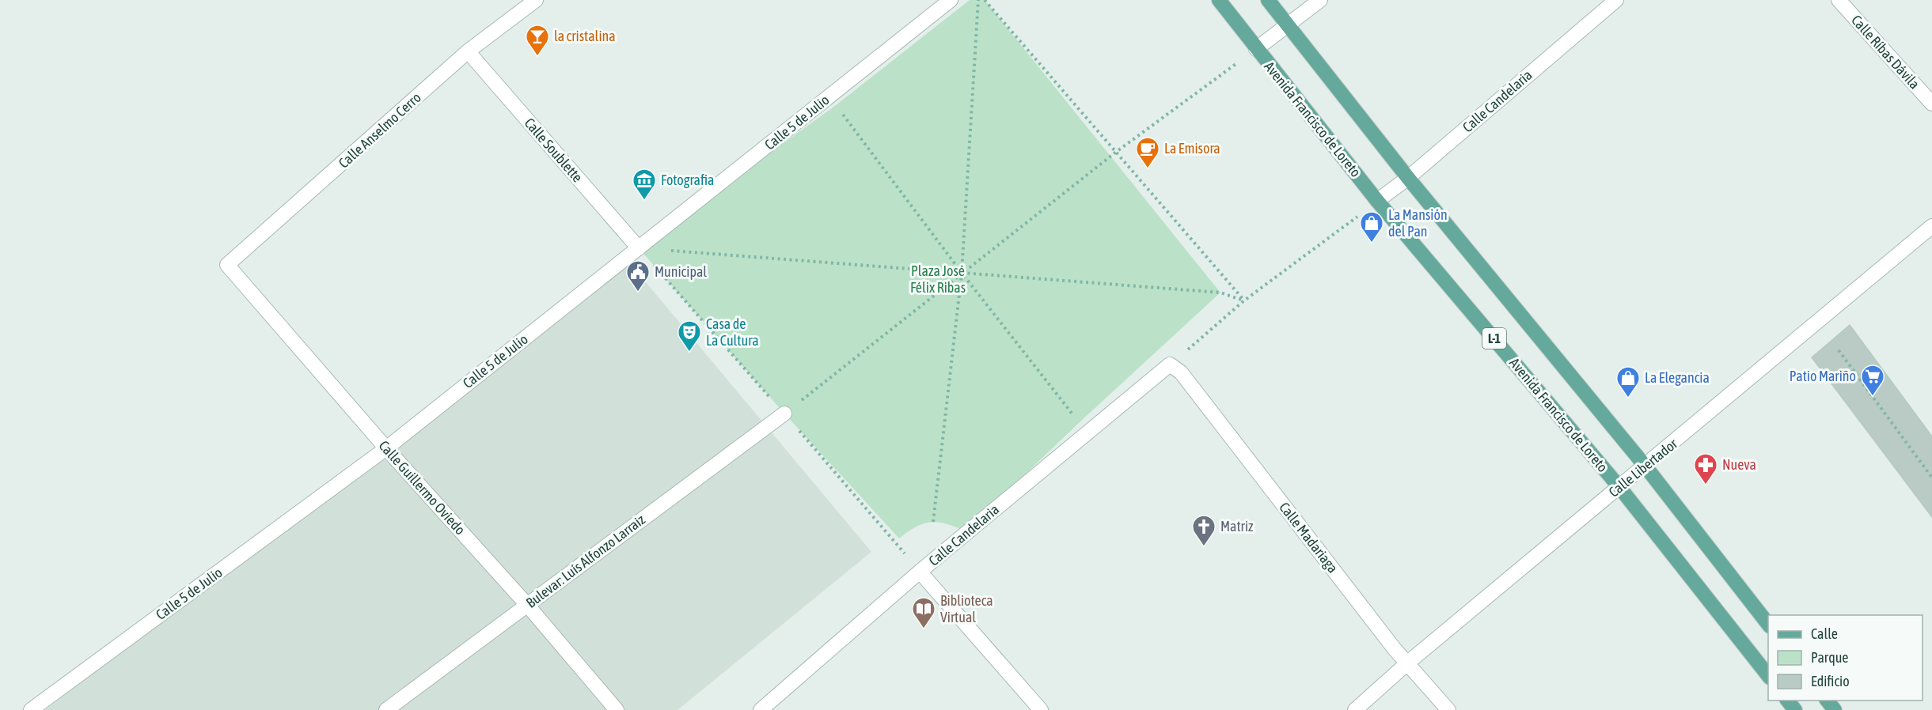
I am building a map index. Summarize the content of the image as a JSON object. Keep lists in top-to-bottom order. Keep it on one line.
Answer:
{"streets":{"main road":["Avenida Francisco de Loreto","L-1"],"street":["Calle Ríbas Dávila","Calle Candelaria","Calle 5 de Julio","Calle Anselmo Cerro","Calle Soublette","Calle Libertador","Calle Guillermo Oviedo","Calle Madariaga","Bulevar: Luís Alfonzo Larraiz"]},"crossings":[["Calle Candelaria","Avenida Francisco de Loreto"],["Calle Candelaria","L-1"],["Calle Candelaria","Calle Madariaga"],["Avenida Francisco de Loreto","Calle Libertador"],["Calle 5 de Julio","Calle Soublette"],["Calle 5 de Julio","Calle Guillermo Oviedo"],["Calle Anselmo Cerro","Calle Soublette"],["Calle Anselmo Cerro","Calle Guillermo Oviedo"],["L-1","Calle Libertador"],["Calle Libertador","Calle Madariaga"],["Calle Guillermo Oviedo","Bulevar: Luís Alfonzo Larraiz"]],"parks":["Plaza José Félix Ribas"],"places":{"bar":["la cristalina"],"cafe":["La Emisora"],"museum":["Fotografia"],"shop":["La Mansión del Pan","La Elegancia"],"public building":["Municipal"],"theatre":["Casa de La Cultura"],"supermarket":["Patio Mariño"],"pharmacy":["Nueva"],"church":["Matriz"],"library":["Biblioteca Virtual"]},"legend":["Calle","Parque","Edificio"]}
